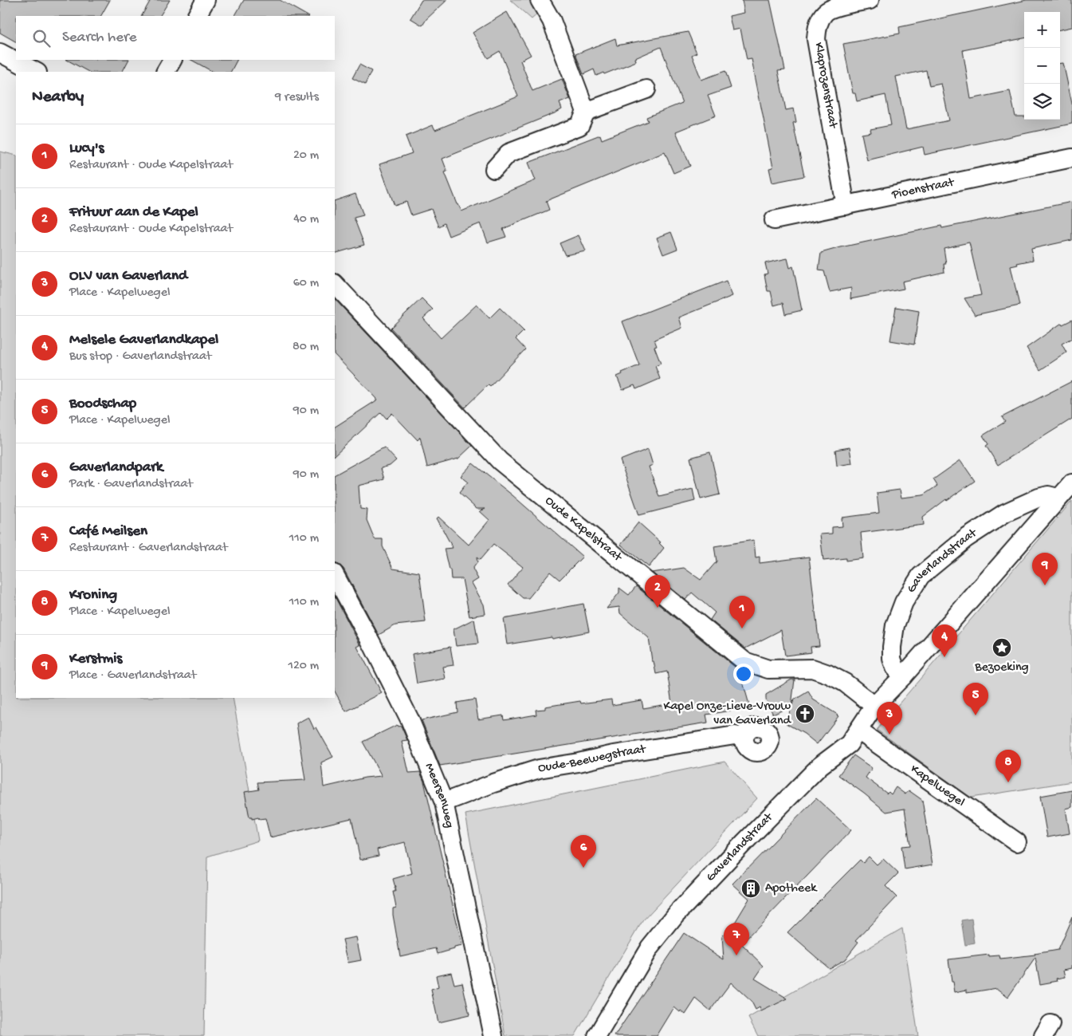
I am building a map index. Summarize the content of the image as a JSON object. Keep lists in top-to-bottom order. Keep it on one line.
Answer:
{"streets":{"street":["Klaprozenstraat","Pioenstraat","Oude Kapelstraat","Gaverlandstraat","Oude-Beewegstraat","Kapelwegel","Meersenweg"]},"crossings":[["Klaprozenstraat","Pioenstraat"],["Oude Kapelstraat","Gaverlandstraat"],["Gaverlandstraat","Kapelwegel"],["Oude-Beewegstraat","Meersenweg"]],"places":{"place":["Bezoeking"],"church":["Kapel Onze-Lieve-Vrouw van Gaverland"],"building":["Apotheek"]},"page":{"map_buttons":["+","−"],"search":"Search here","heading":["Nearby","9 results"],"list":[{"mark":"1","name":"Lucy's","note":"Restaurant · Oude Kapelstraat","value":"20 m"},{"mark":"2","name":"Frituur aan de Kapel","note":"Restaurant · Oude Kapelstraat","value":"40 m"},{"mark":"3","name":"OLV van Gaverland","note":"Place · Kapelwegel","value":"60 m"},{"mark":"4","name":"Melsele Gaverlandkapel","note":"Bus stop · Gaverlandstraat","value":"80 m"},{"mark":"5","name":"Boodschap","note":"Place · Kapelwegel","value":"90 m"},{"mark":"6","name":"Gaverlandpark","note":"Park · Gaverlandstraat","value":"90 m"},{"mark":"7","name":"Café Meilsen","note":"Restaurant · Gaverlandstraat","value":"110 m"},{"mark":"8","name":"Kroning","note":"Place · Kapelwegel","value":"110 m"},{"mark":"9","name":"Kerstmis","note":"Place · Gaverlandstraat","value":"120 m"}],"pins":["9","2","1","4","5","3","8","6","7"]}}
